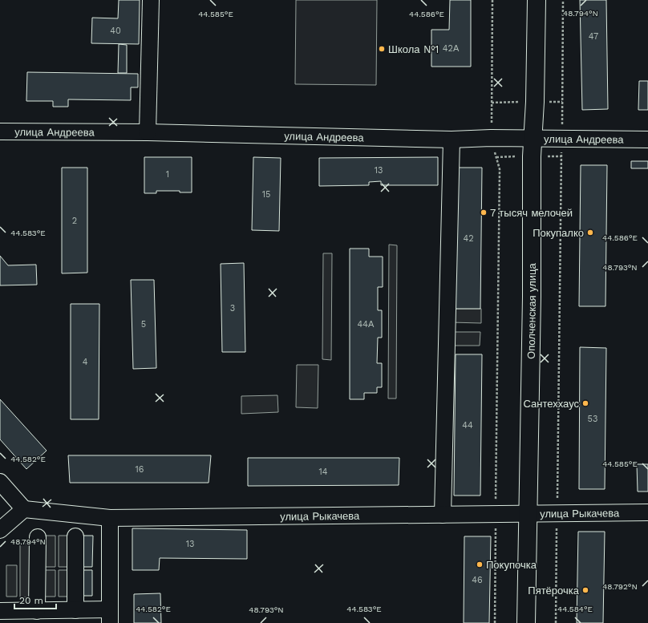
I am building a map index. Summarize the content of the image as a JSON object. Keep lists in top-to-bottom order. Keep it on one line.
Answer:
{"streets":{"highway":["Ополченская улица"],"street":["улица Андреева","улица Рыкачева"]},"crossings":[["улица Андреева","Ополченская улица"],["Ополченская улица","улица Рыкачева"]],"places":["Школа №1","7 тысяч мелочей","Покупалко","Сантеххаус","Покупочка","Пятёрочка"],"house_numbers":["40","47","42А","13","1","15","2","42","3","5","44А","4","53","44","16","14","13","46"],"scale_bar":"20 m","coordinates":["48.794°N","44.585°E","44.586°E","44.583°E","48.793°N","44.582°E","48.792°N","44.584°E"]}
